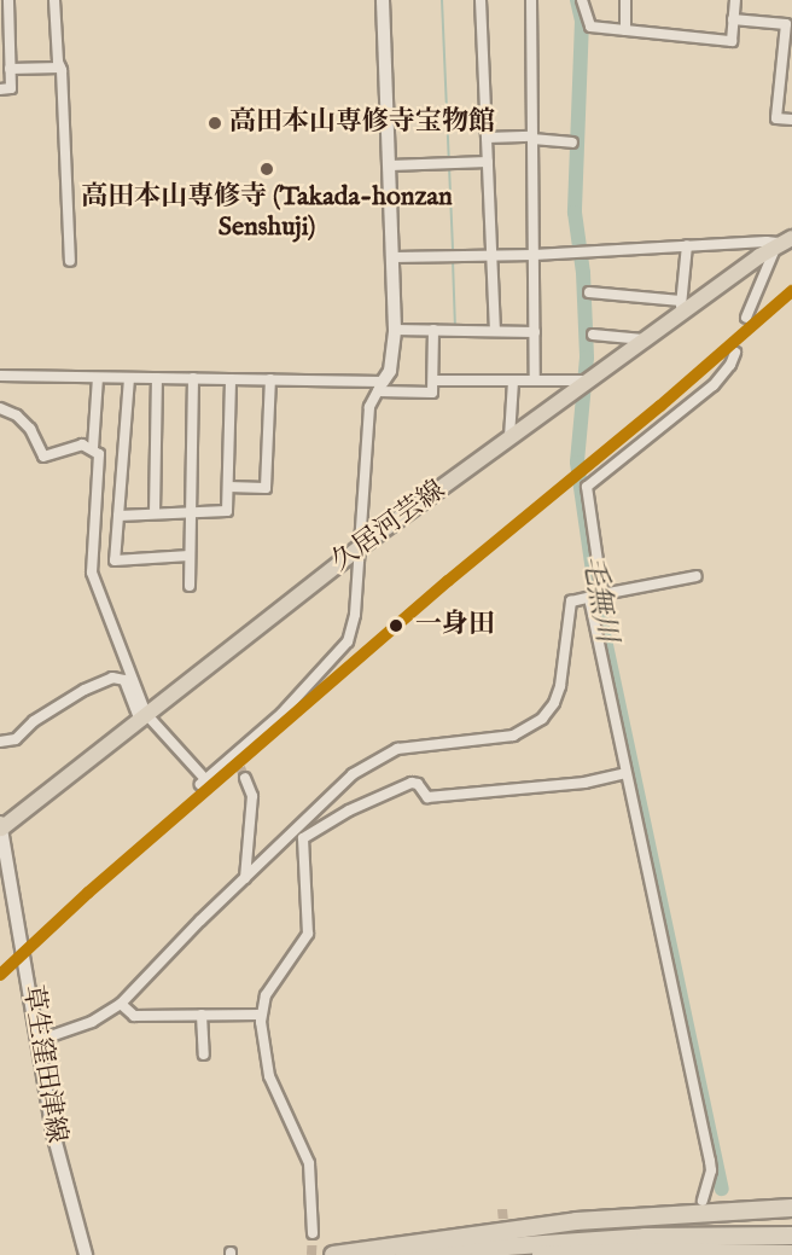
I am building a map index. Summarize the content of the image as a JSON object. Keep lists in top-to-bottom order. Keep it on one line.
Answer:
{"streets":{"main road":["久居河芸線","草生窪田津線"]},"crossings":[["久居河芸線","草生窪田津線"]],"water":["毛無川"],"places":["高田本山専修寺宝物館","高田本山専修寺 (Takada-honzan Senshuji)","一身田"]}
